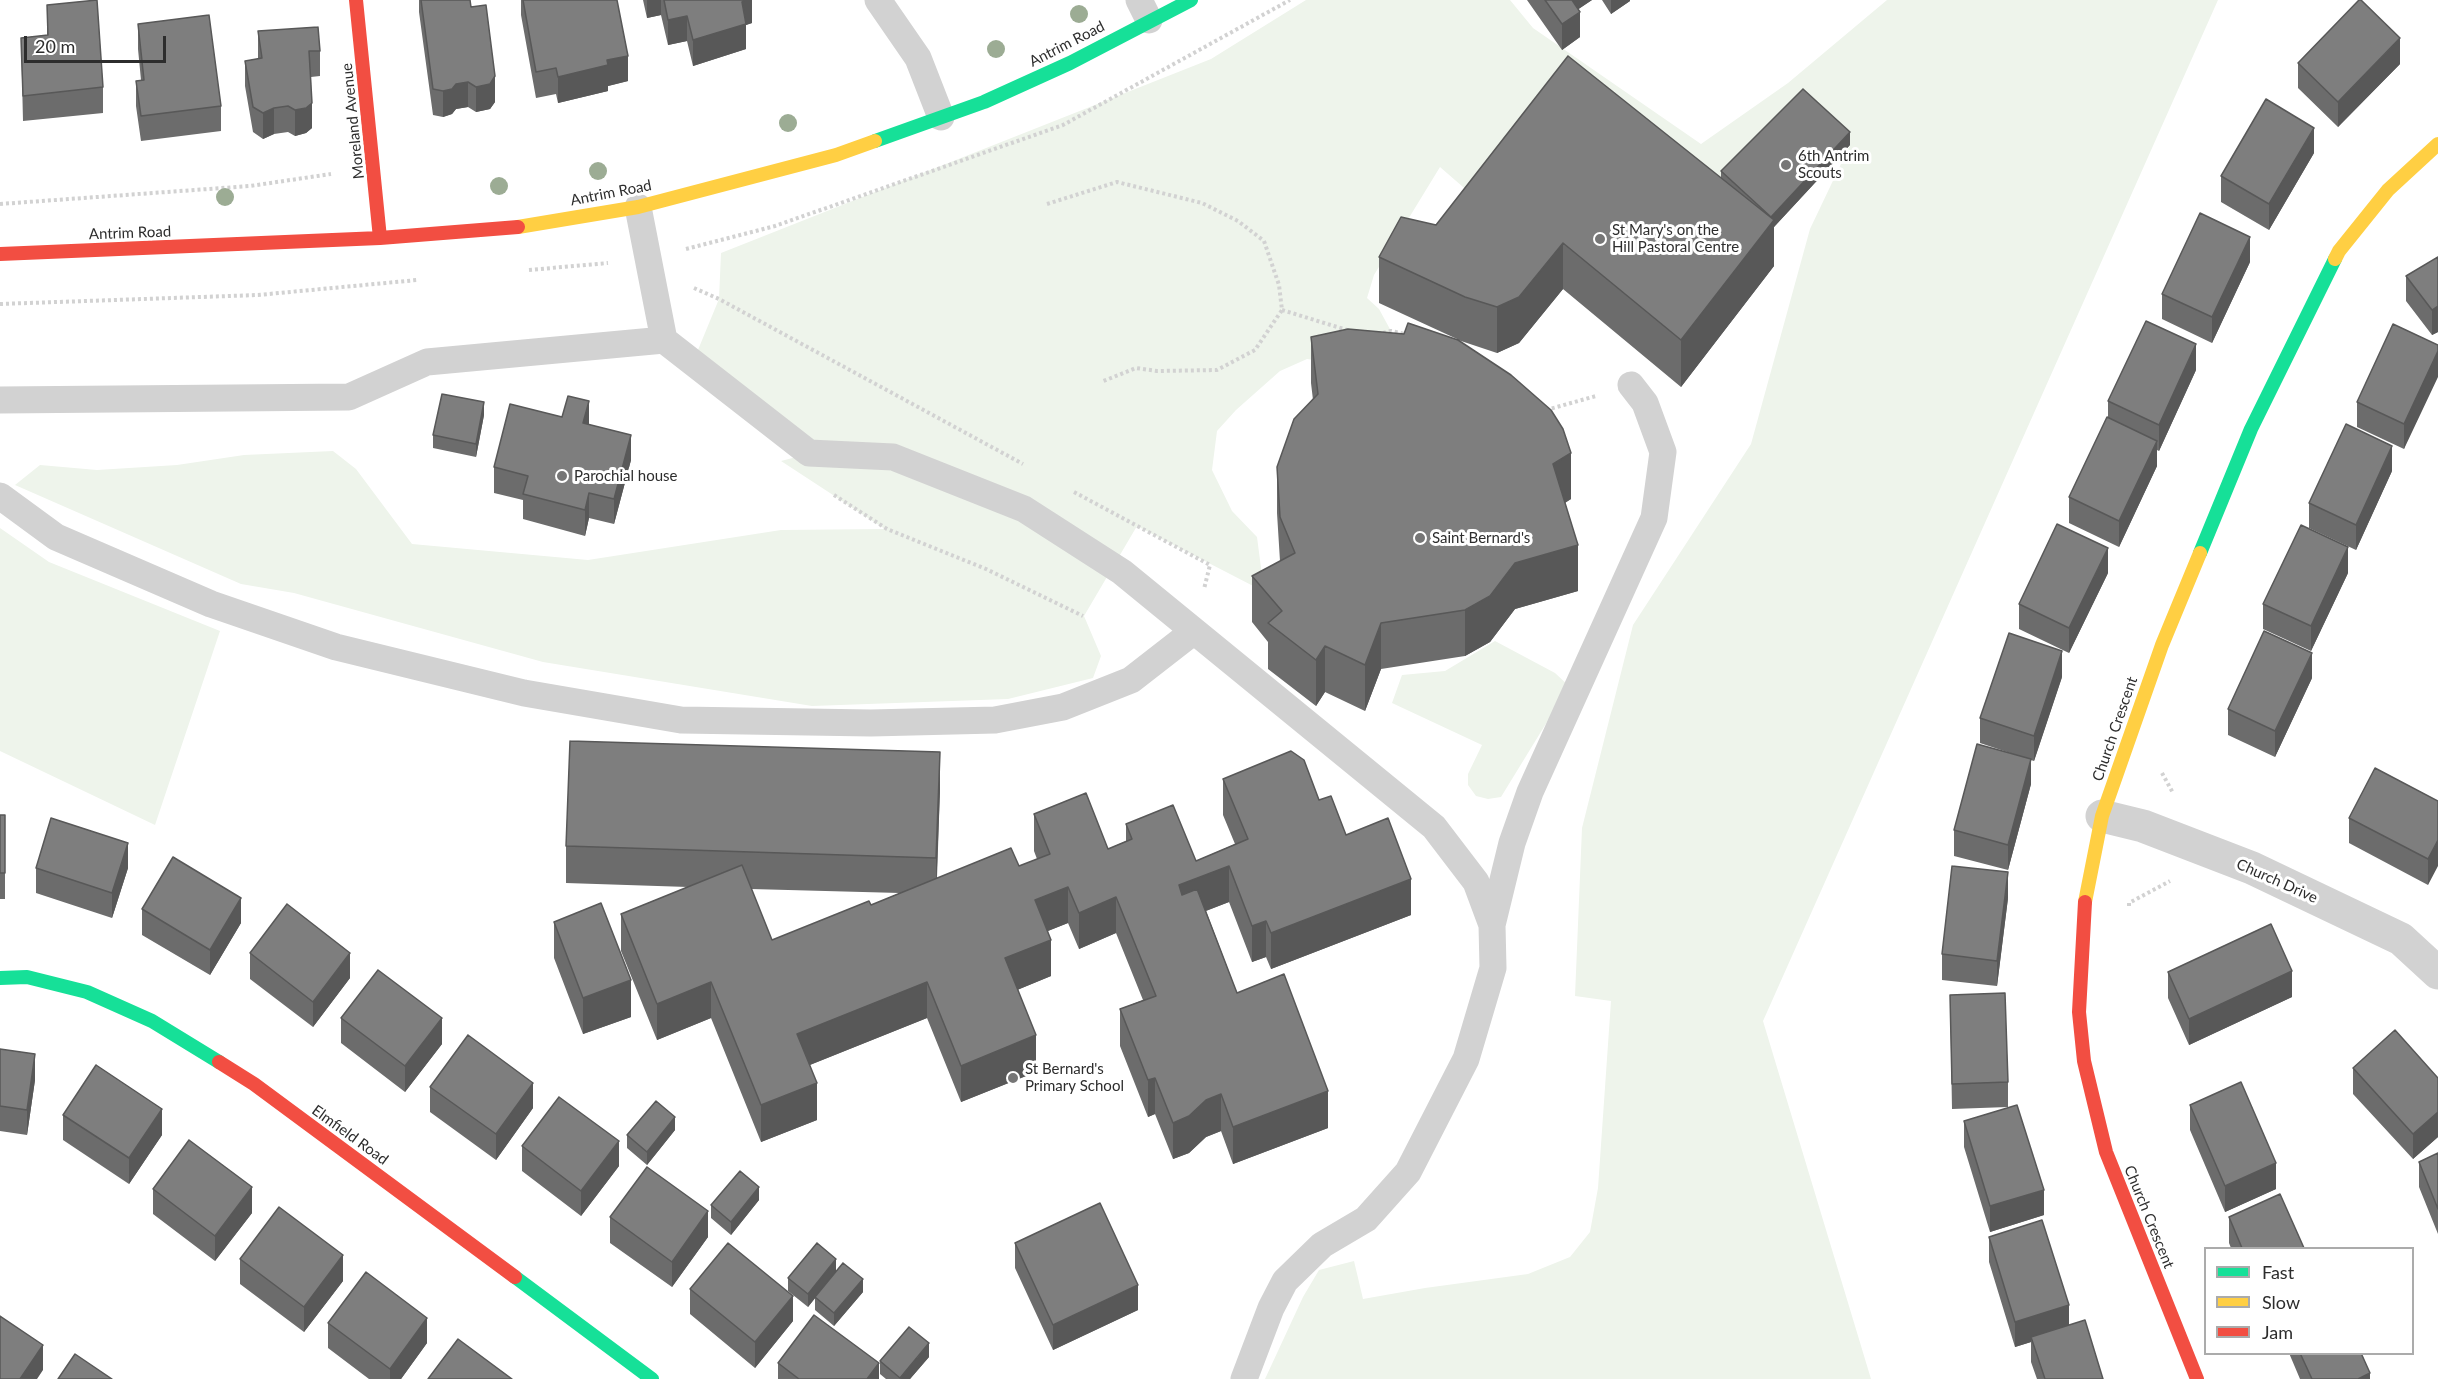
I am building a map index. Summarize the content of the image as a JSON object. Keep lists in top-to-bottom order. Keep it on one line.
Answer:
{"streets":{"street":["Antrim Road","Moreland Avenue","Church Crescent","Church Drive","Elmfield Road"]},"crossings":[["Antrim Road","Moreland Avenue"],["Church Crescent","Church Drive"]],"places":["6th Antrim Scouts","St Mary's on the Hill Pastoral Centre","Parochial house","Saint Bernard's","St Bernard's Primary School"],"legend":["Fast","Slow","Jam"],"scale_bar":"20 m"}
